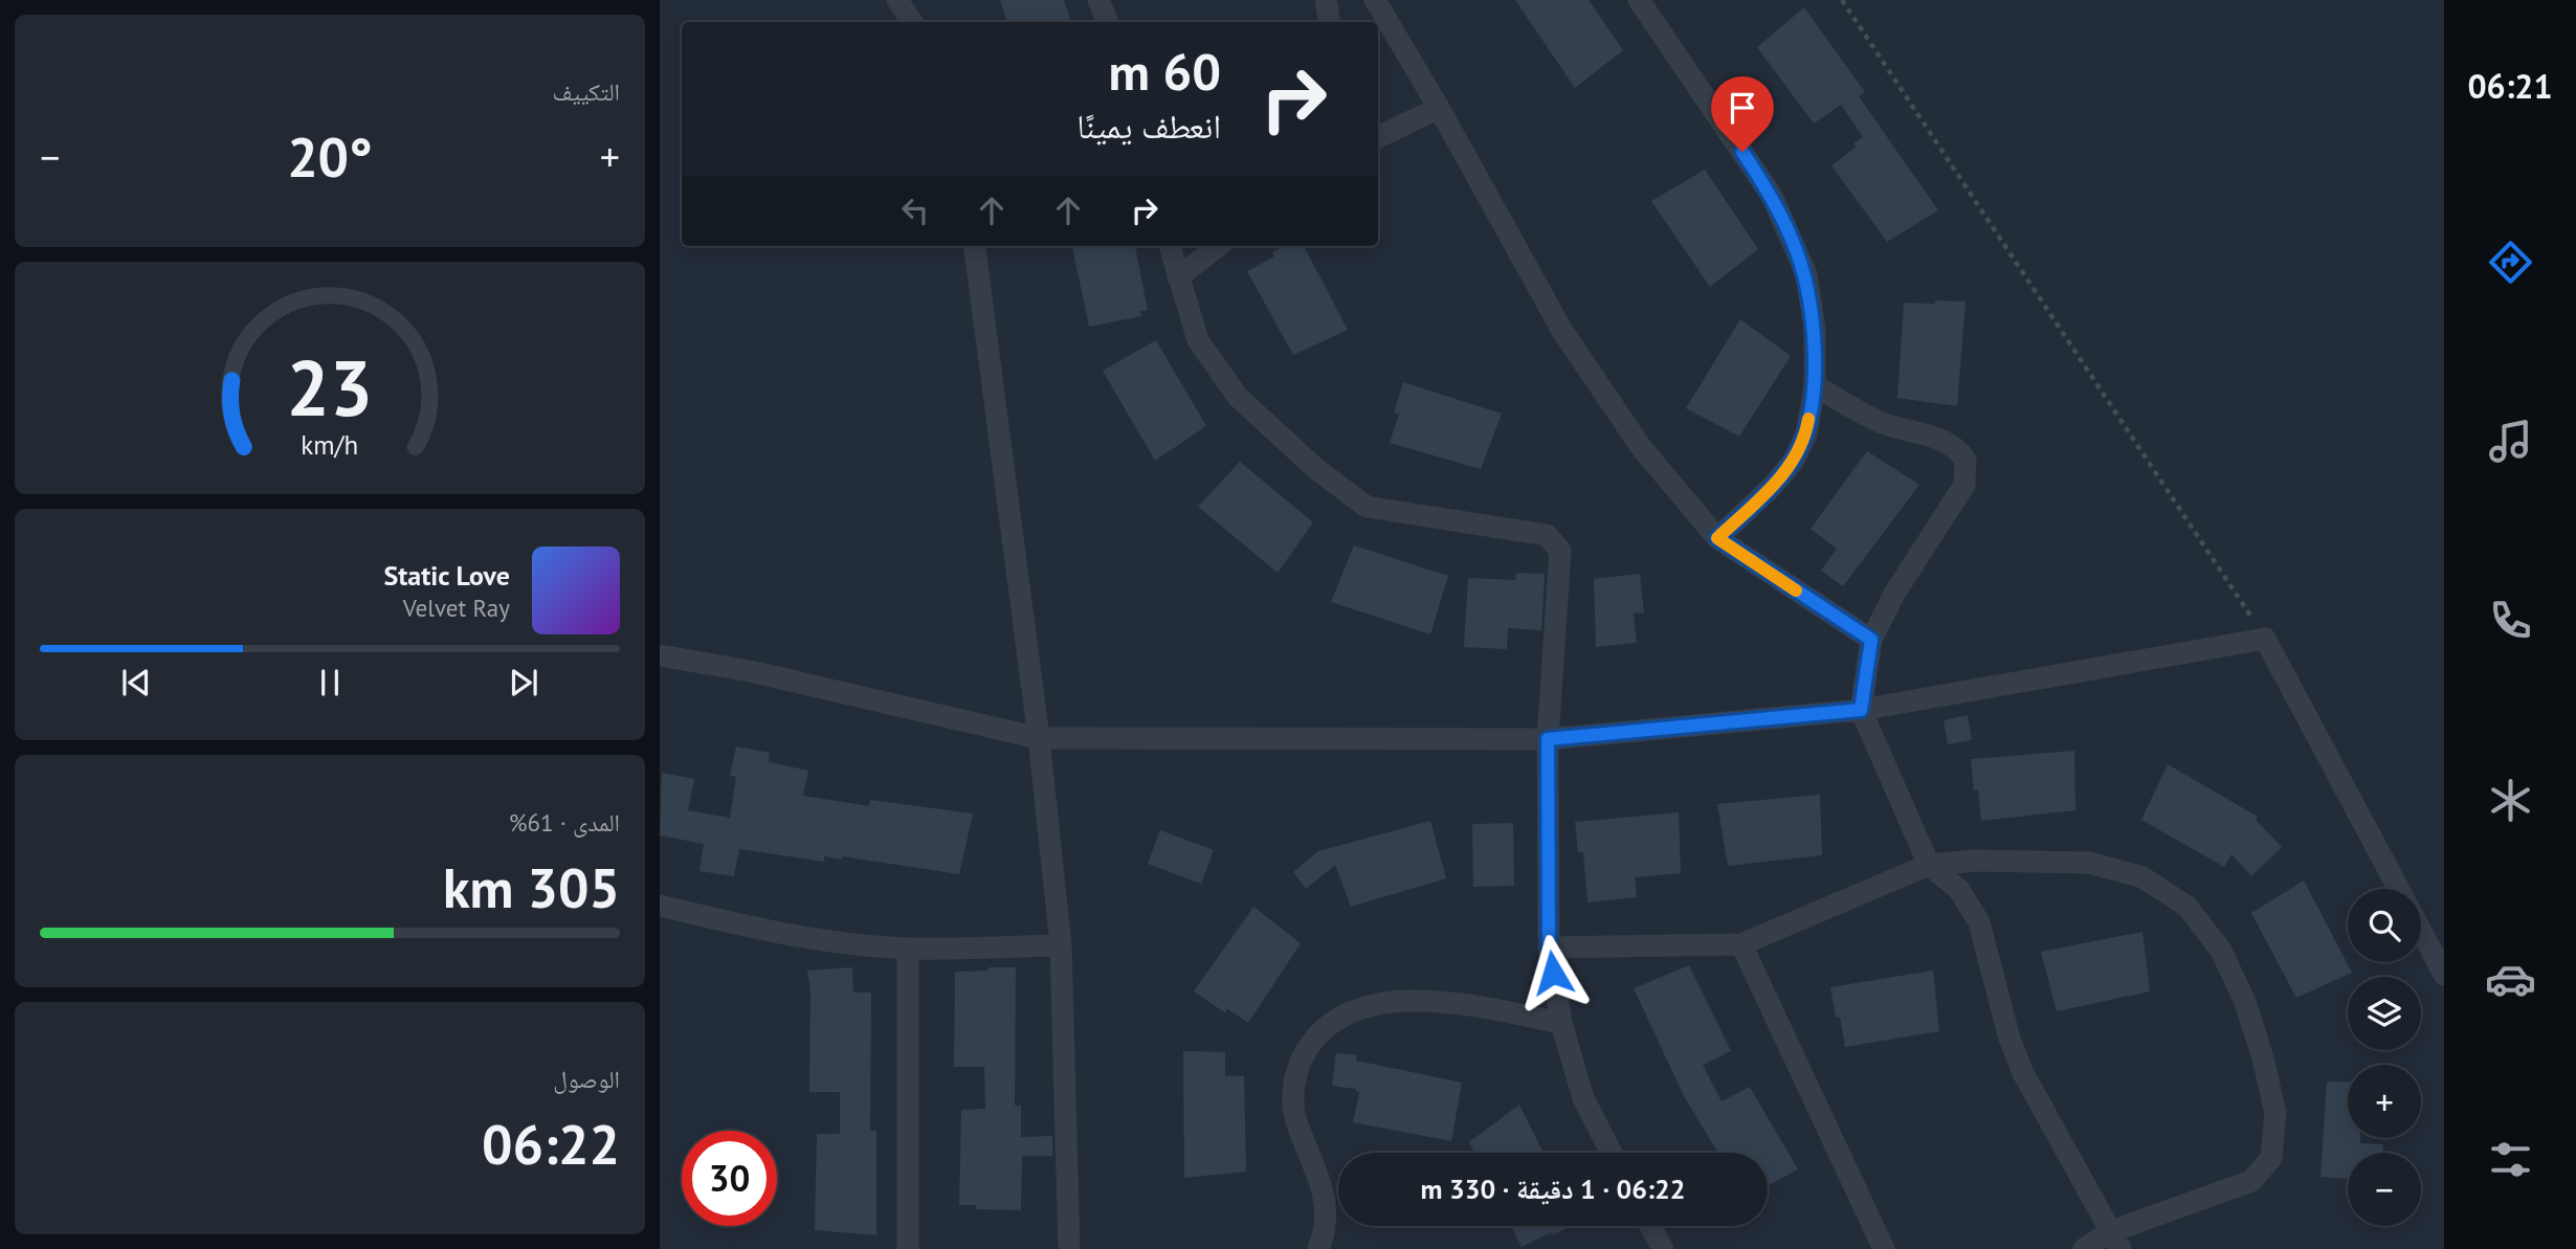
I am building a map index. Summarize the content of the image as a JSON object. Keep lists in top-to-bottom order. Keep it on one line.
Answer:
{"page":{"tabs":"06:21","tile":["التكييف",["المدى · 61%","305 km"],["الوصول","06:22"]],"turn":["60 m","انعطف يمينًا"],"heat":["−","20°","+"],"song":["Static Love","Velvet Ray"],"map_buttons":["+","−"],"limit":"30","trip":"06:22 · 1 دقيقة · 330 m","gauge":["23","km/h"]}}
